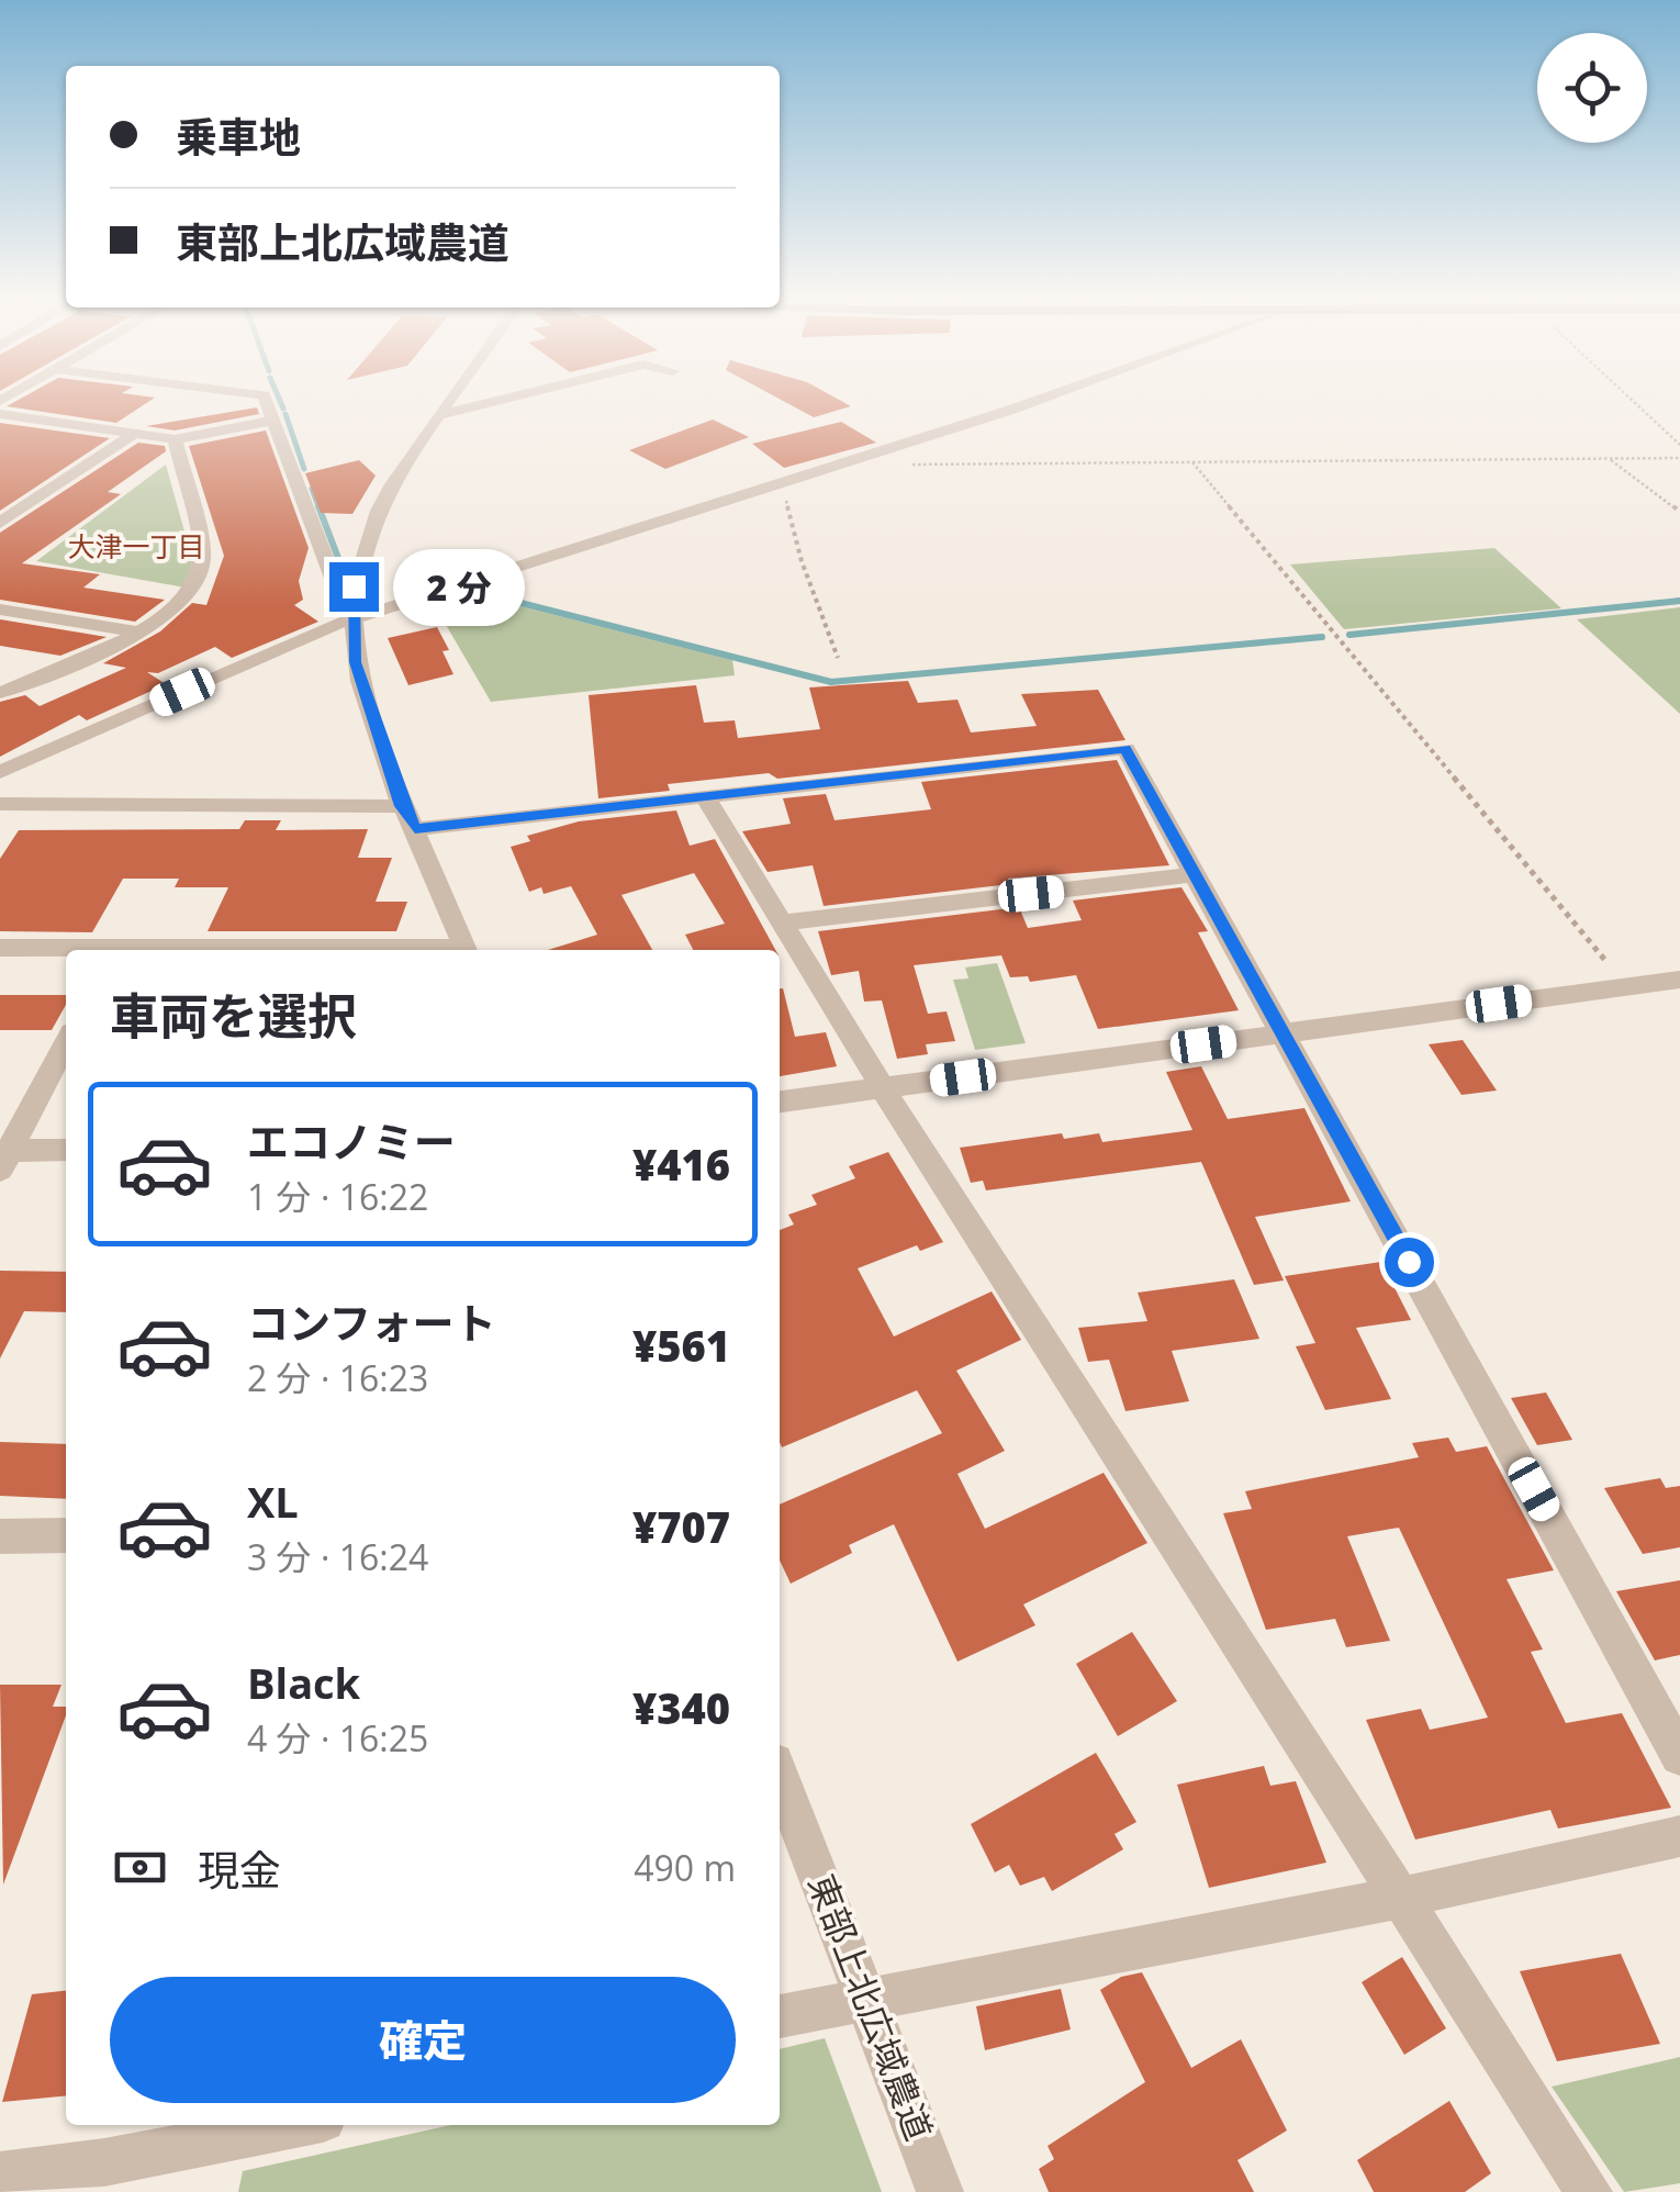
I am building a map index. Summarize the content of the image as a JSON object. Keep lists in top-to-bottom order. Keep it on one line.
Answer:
{"streets":{"street":["東部上北広域農道"]},"districts":["大津一丁目"],"page":{"banner":["乗車地","東部上北広域農道"],"bubble":"2 分","heading":"車両を選択","list":[{"name":"エコノミー","note":"1 分 · 16:22","value":"¥416"},{"name":"コンフォート","note":"2 分 · 16:23","value":"¥561"},{"name":"XL","note":"3 分 · 16:24","value":"¥707"},{"name":"Black","note":"4 分 · 16:25","value":"¥340"}],"pay":["現金","490 m"],"buttons":"確定"}}
